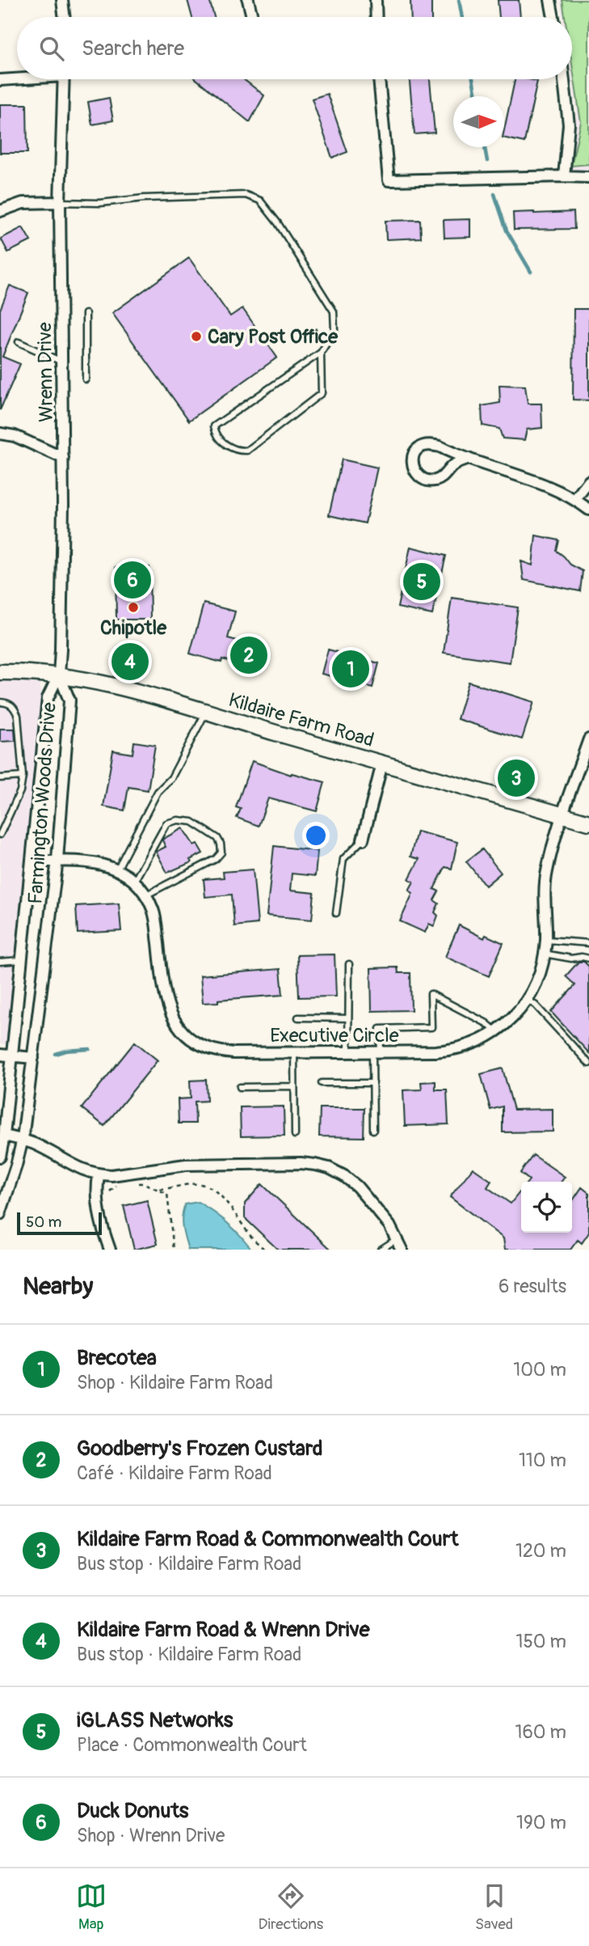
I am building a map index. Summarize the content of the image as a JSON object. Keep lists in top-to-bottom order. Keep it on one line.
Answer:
{"streets":{"main road":["Kildaire Farm Road"],"street":["Wrenn Drive","Farmington Woods Drive","Executive Circle"]},"crossings":[["Wrenn Drive","Kildaire Farm Road"],["Wrenn Drive","Farmington Woods Drive"],["Kildaire Farm Road","Farmington Woods Drive"],["Kildaire Farm Road","Executive Circle"],["Farmington Woods Drive","Executive Circle"]],"places":["Cary Post Office","Chipotle"],"scale_bar":"50 m","north":"right","page":{"search":"Search here","pins":["6","5","2","4","1","3"],"scale":"50 m","heading":["Nearby","6 results"],"list":[{"mark":"1","name":"Brecotea","note":"Shop · Kildaire Farm Road","value":"100 m"},{"mark":"2","name":"Goodberry's Frozen Custard","note":"Café · Kildaire Farm Road","value":"110 m"},{"mark":"3","name":"Kildaire Farm Road & Commonwealth Court","note":"Bus stop · Kildaire Farm Road","value":"120 m"},{"mark":"4","name":"Kildaire Farm Road & Wrenn Drive","note":"Bus stop · Kildaire Farm Road","value":"150 m"},{"mark":"5","name":"iGLASS Networks","note":"Place · Commonwealth Court","value":"160 m"},{"mark":"6","name":"Duck Donuts","note":"Shop · Wrenn Drive","value":"190 m"}],"nav":["Map","Directions","Saved"]}}
